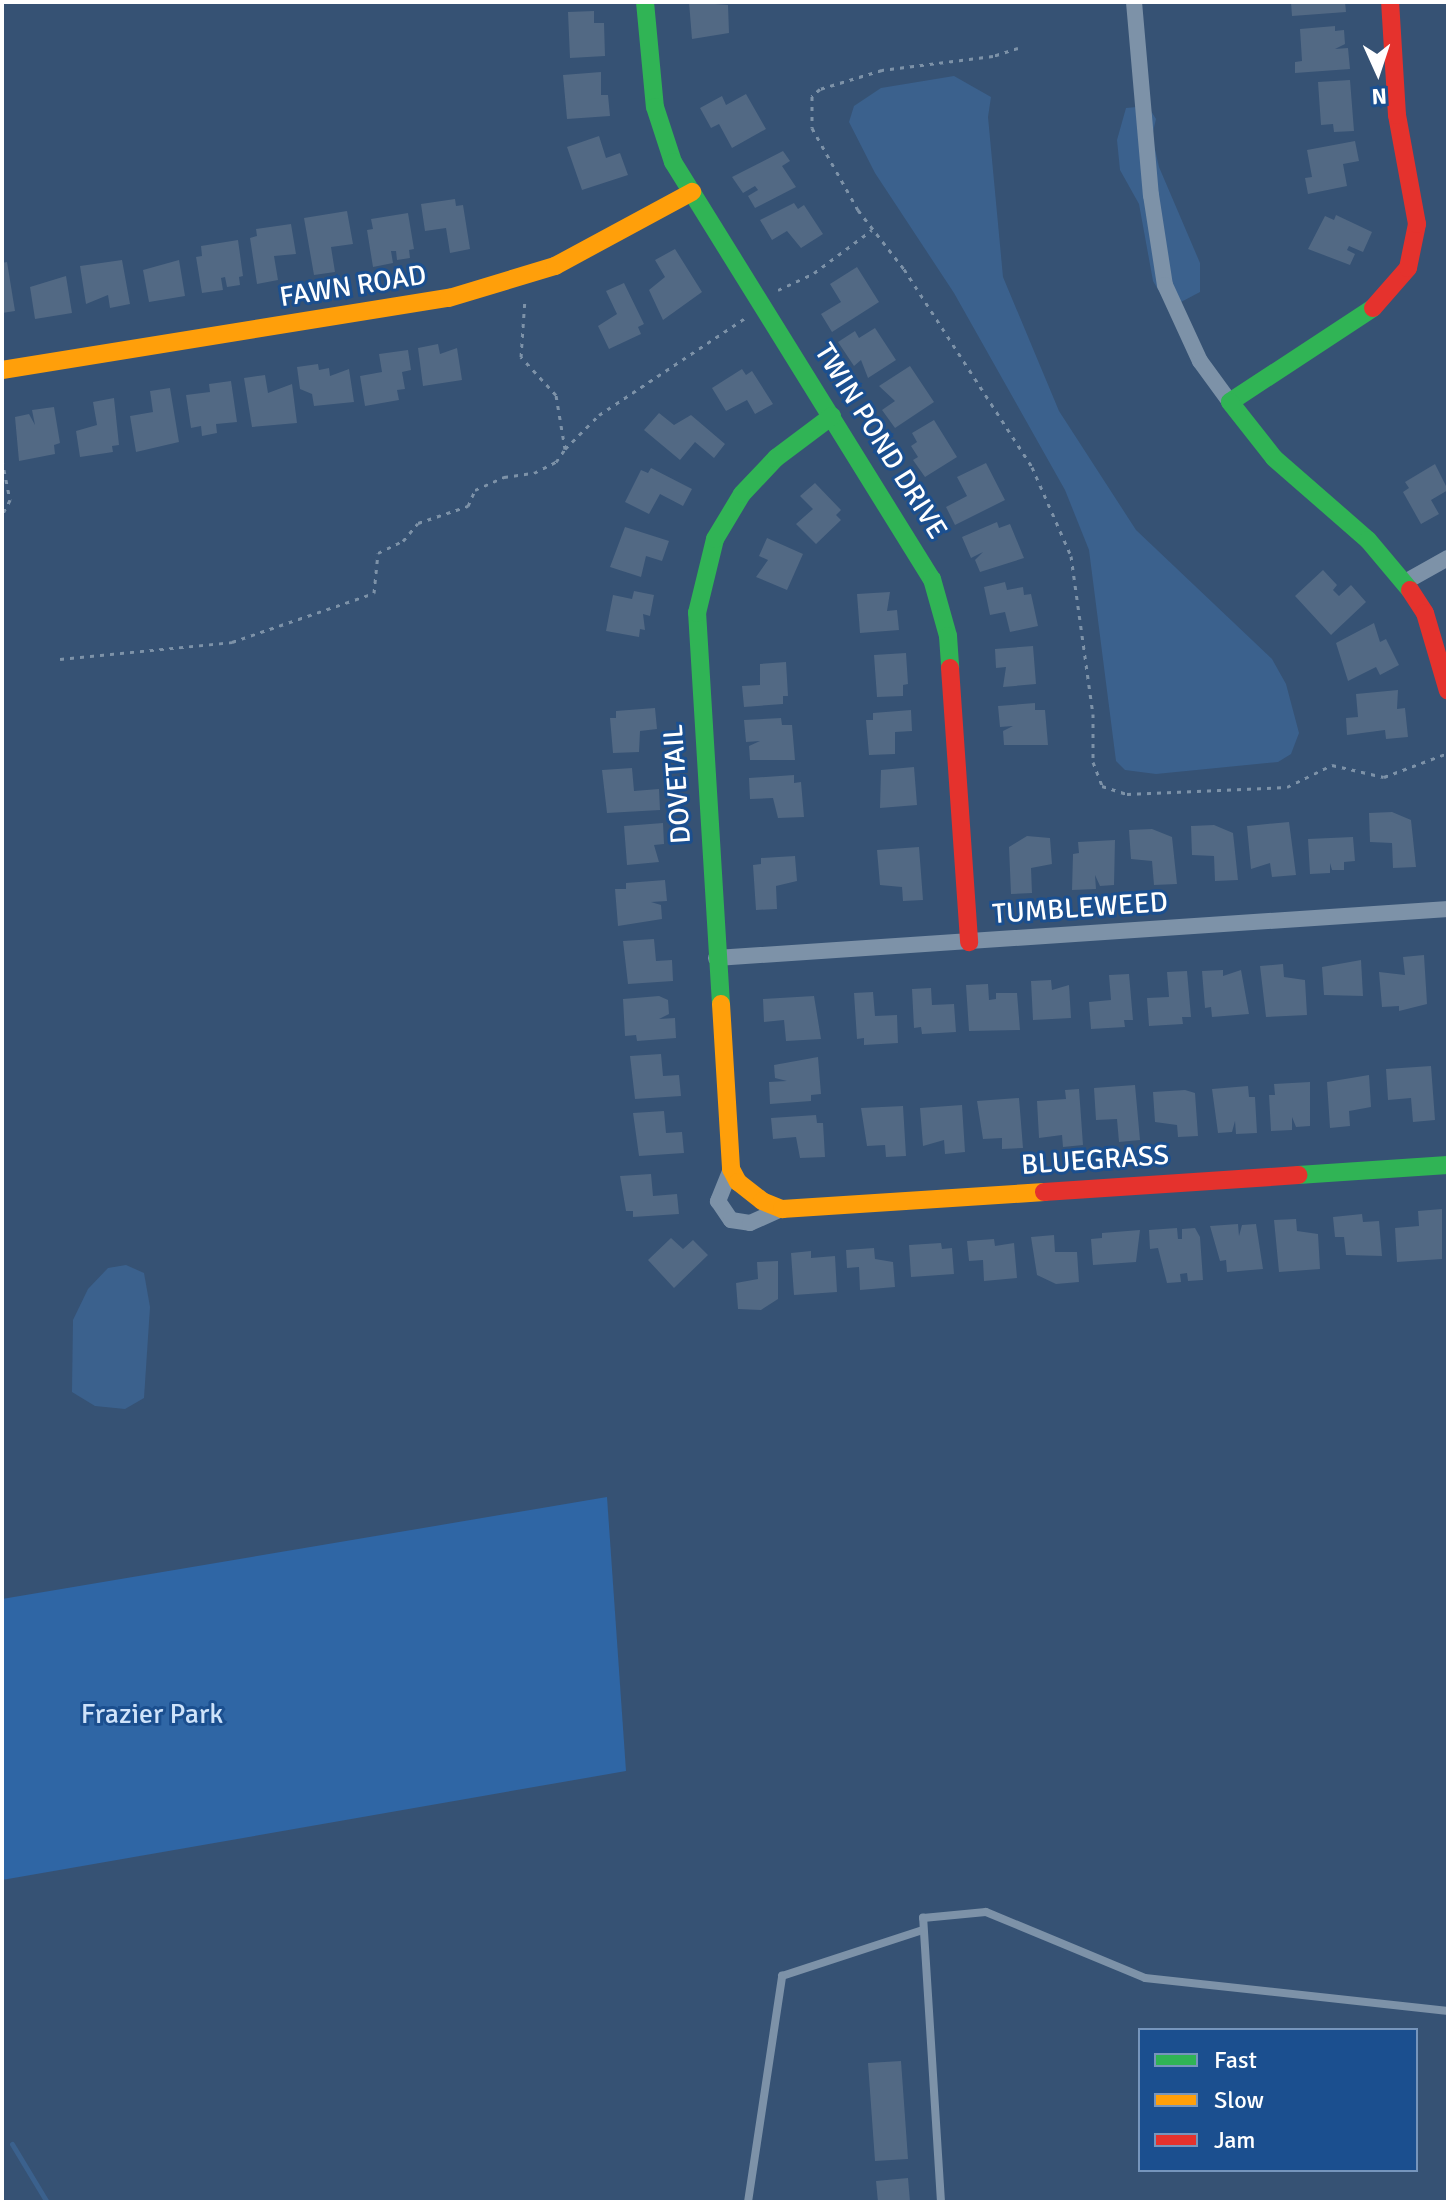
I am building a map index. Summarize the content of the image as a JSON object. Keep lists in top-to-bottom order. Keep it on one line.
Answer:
{"streets":{"street":["FAWN ROAD","TWIN POND DRIVE","DOVETAIL","TUMBLEWEED","BLUEGRASS"]},"crossings":[["FAWN ROAD","TWIN POND DRIVE"],["TWIN POND DRIVE","DOVETAIL"],["TWIN POND DRIVE","TUMBLEWEED"],["DOVETAIL","TUMBLEWEED"],["DOVETAIL","BLUEGRASS"]],"parks":["Frazier Park"],"legend":["Fast","Slow","Jam"],"north":"bottom"}
